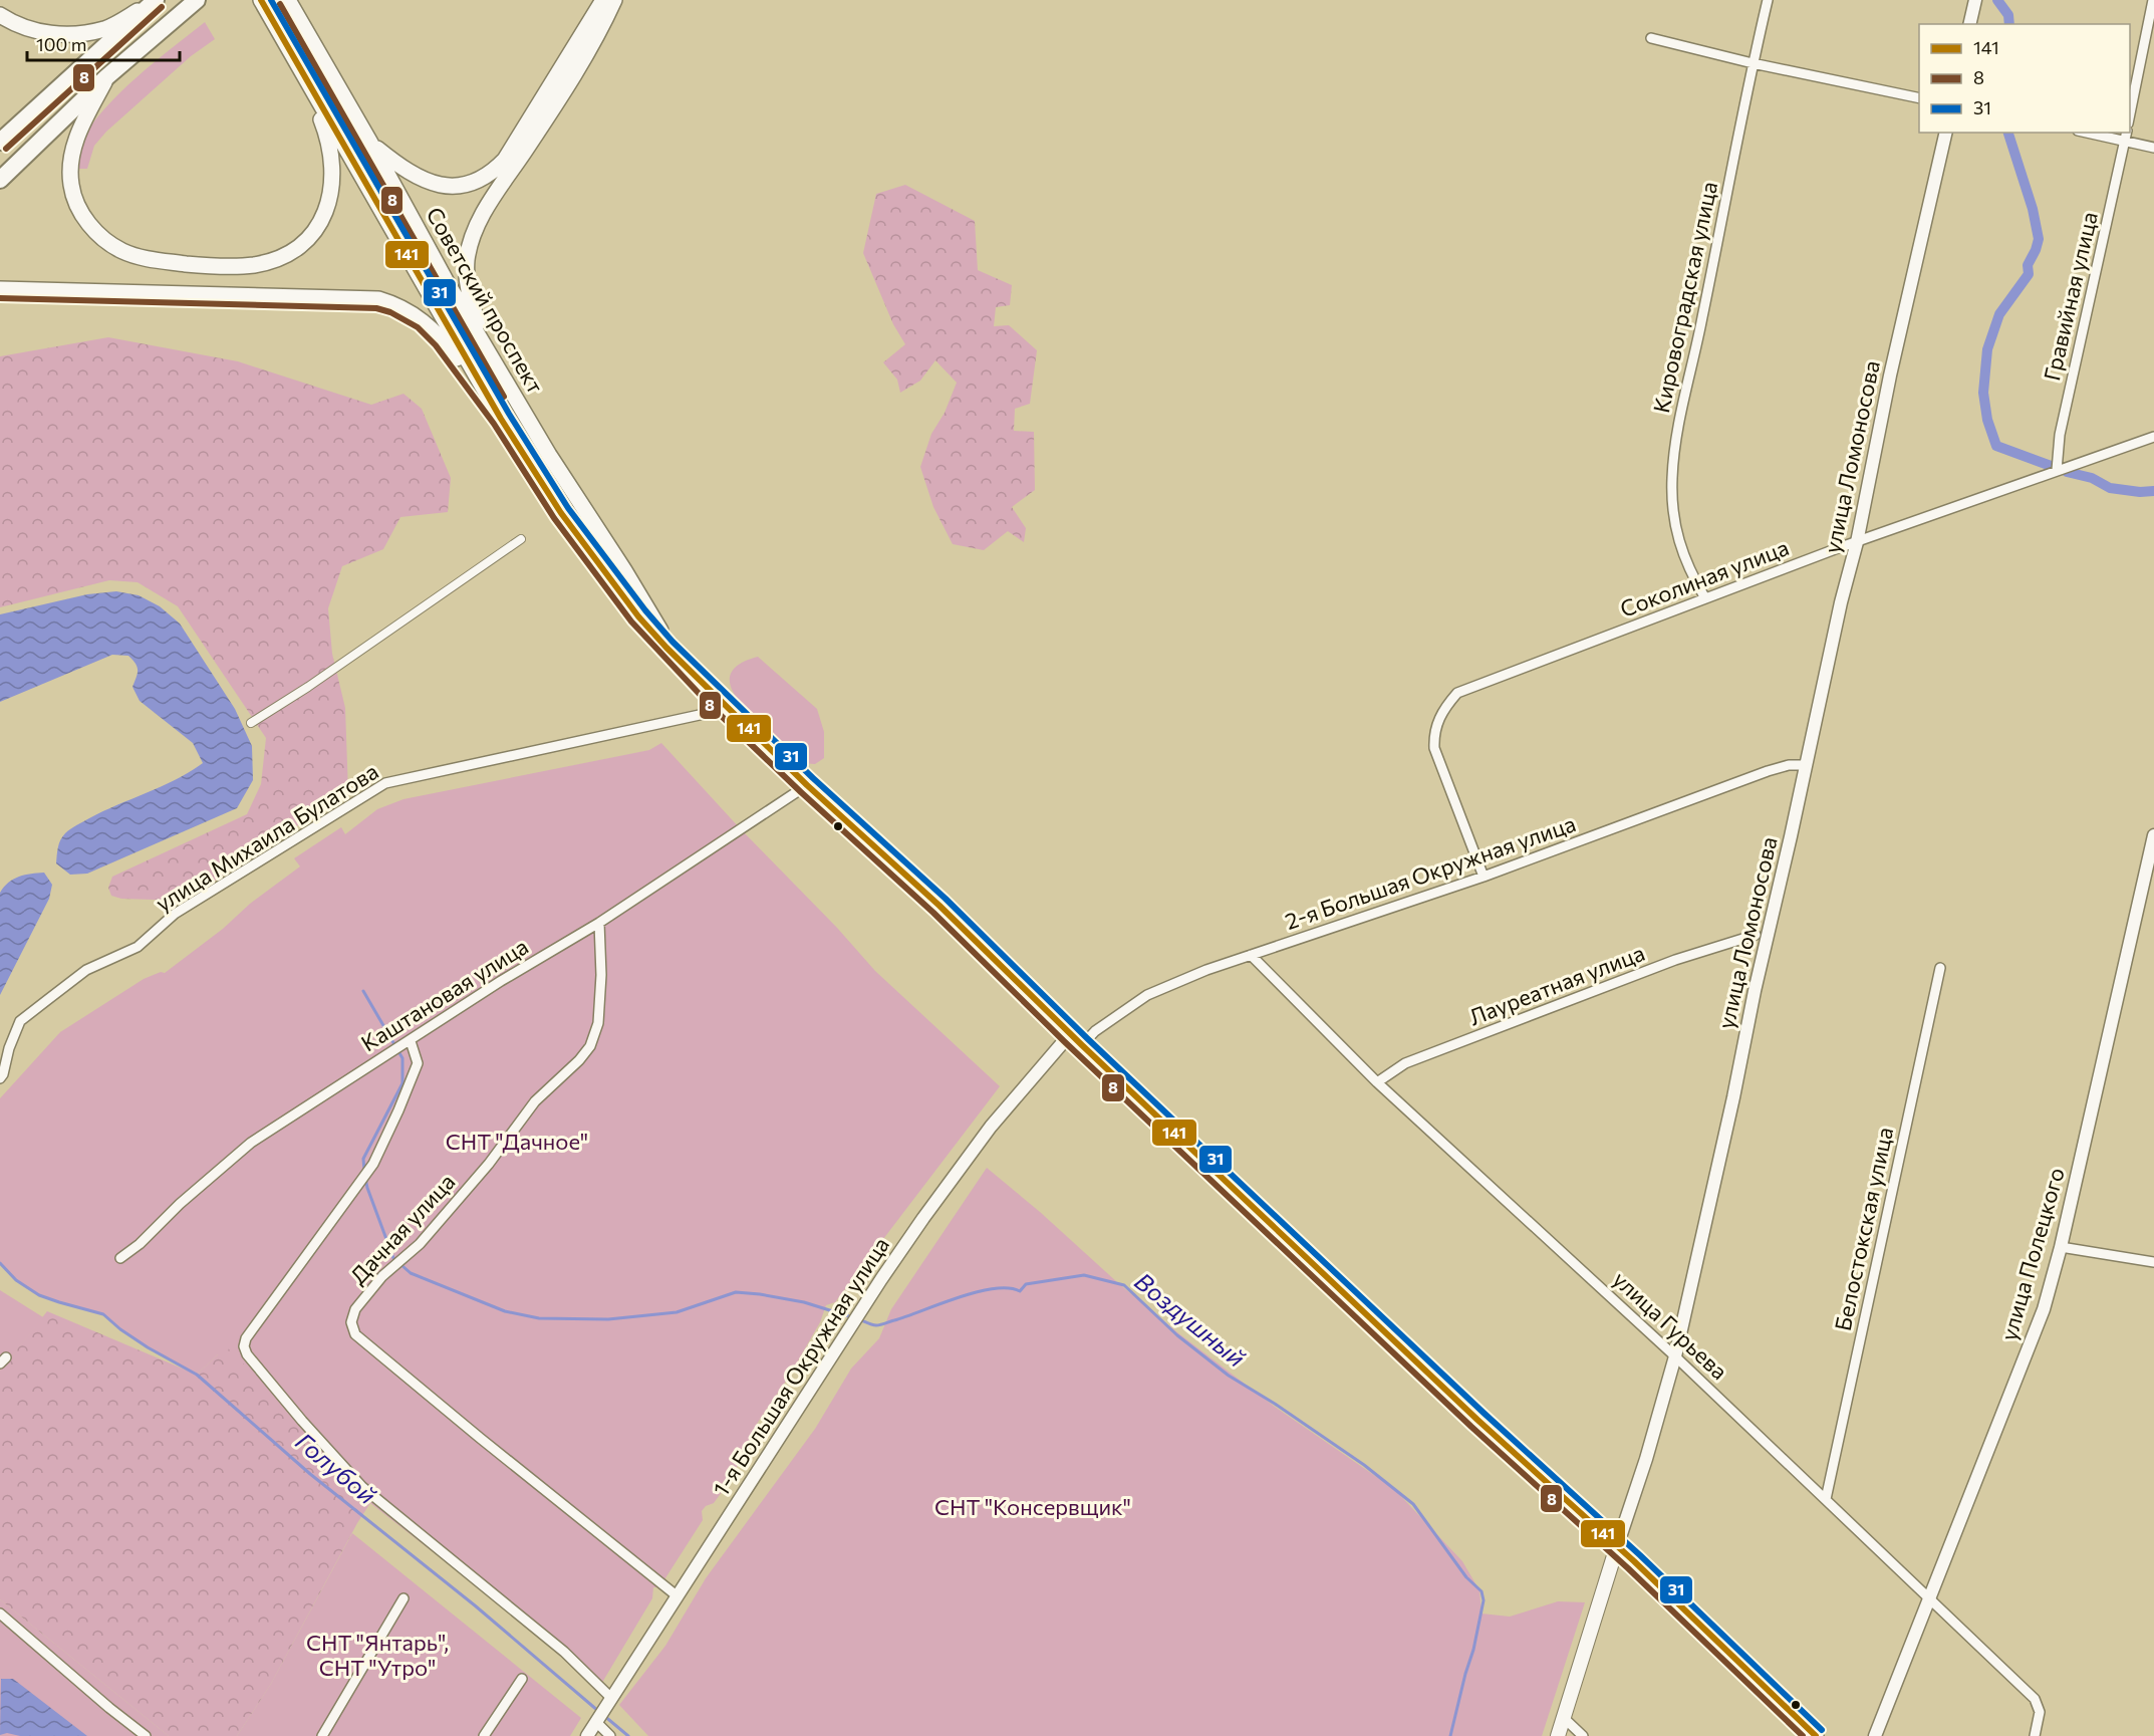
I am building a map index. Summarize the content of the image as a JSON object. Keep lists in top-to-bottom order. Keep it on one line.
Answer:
{"streets":{"main road":["Советский проспект","улица Ломоносова"],"street":["Гравийная улица","Кировоградская улица","Соколиная улица","улица Михаила Булатова","2-я Большая Окружная улица","Лауреатная улица","Каштановая улица","Дачная улица","Белостокская улица","улица Полецкого","улица Гурьева","1-я Большая Окружная улица"]},"crossings":[["Гравийная улица","Соколиная улица"],["Кировоградская улица","Соколиная улица"],["Советский проспект","улица Ломоносова"],["Советский проспект","улица Михаила Булатова"],["Советский проспект","2-я Большая Окружная улица"],["Советский проспект","Каштановая улица"],["Советский проспект","1-я Большая Окружная улица"],["улица Ломоносова","Соколиная улица"],["улица Ломоносова","2-я Большая Окружная улица"],["улица Ломоносова","улица Гурьева"],["Соколиная улица","2-я Большая Окружная улица"],["2-я Большая Окружная улица","улица Гурьева"],["Лауреатная улица","улица Гурьева"],["Каштановая улица","Дачная улица"],["Дачная улица","1-я Большая Окружная улица"],["Белостокская улица","улица Гурьева"],["улица Полецкого","улица Гурьева"]],"water":["Воздушный","Голубой"],"parks":["СНТ \"Дачное\"","СНТ \"Консервщик\"","СНТ \"Янтарь\", СНТ \"Утро\""],"lines":["transit line 141","transit line 31","transit line 8"],"legend":["141","8","31"],"scale_bar":"100 m"}
